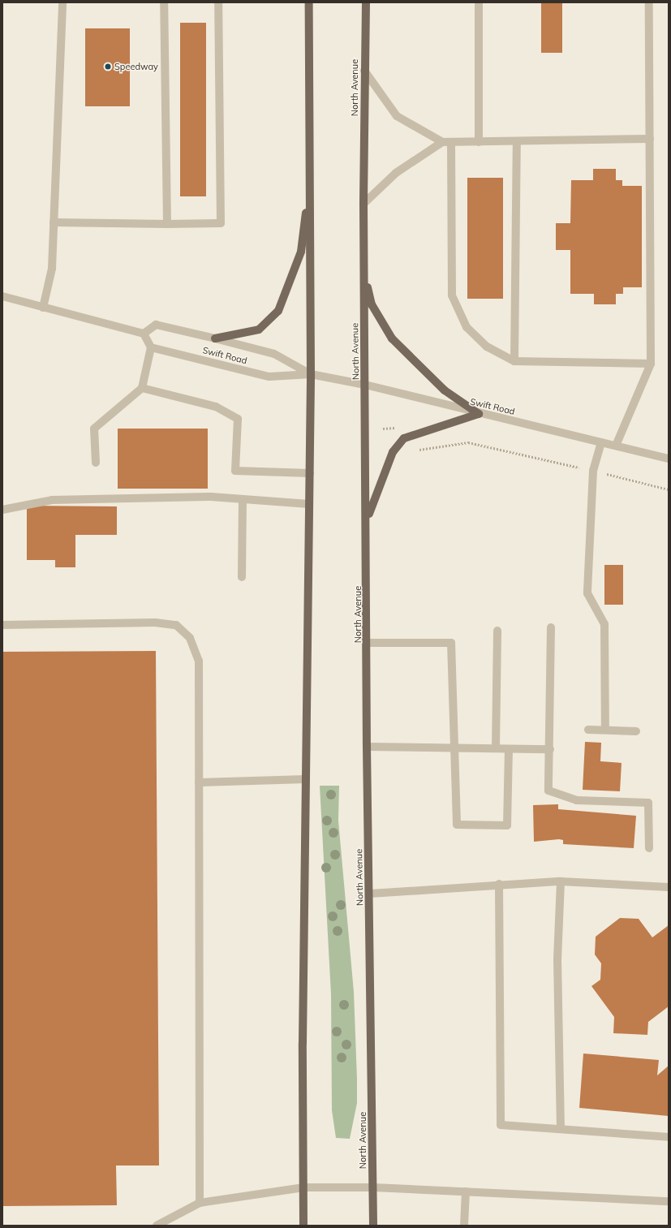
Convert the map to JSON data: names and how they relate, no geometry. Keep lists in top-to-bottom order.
{
  "streets": {
    "main road": ["North Avenue"],
    "street": ["Swift Road"]
  },
  "crossings": [
    ["North Avenue", "Swift Road"]
  ],
  "places": ["Speedway"]
}
